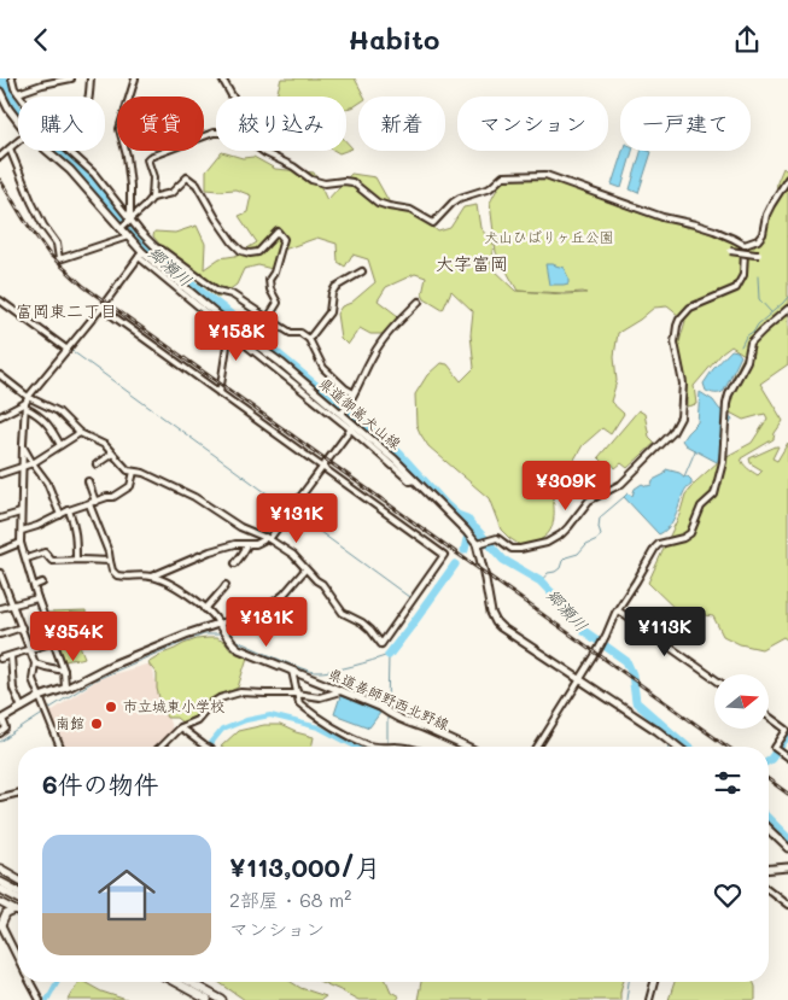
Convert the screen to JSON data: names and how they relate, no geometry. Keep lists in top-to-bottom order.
{
  "streets": {
    "main road": ["県道御嵩犬山線", "県道善師野西北野線"]
  },
  "districts": ["大字富岡", "富岡東二丁目"],
  "water": ["郷瀬川"],
  "parks": ["犬山ひばりヶ丘公園"],
  "places": ["市立城東小学校", "南館"],
  "north": "right",
  "page": {
    "header": "Habito",
    "chip": [
      "購入",
      "賃貸",
      "絞り込み",
      "新着",
      "マンション",
      "一戸建て"
    ],
    "price": [
      "¥158K",
      "¥309K",
      "¥131K",
      "¥181K",
      "¥113K",
      "¥354K"
    ],
    "heading": "6件の物件",
    "list": [
      {
        "name": "¥113,000/月",
        "note": "2部屋 · 68 m² · マンション"
      }
    ]
  }
}
